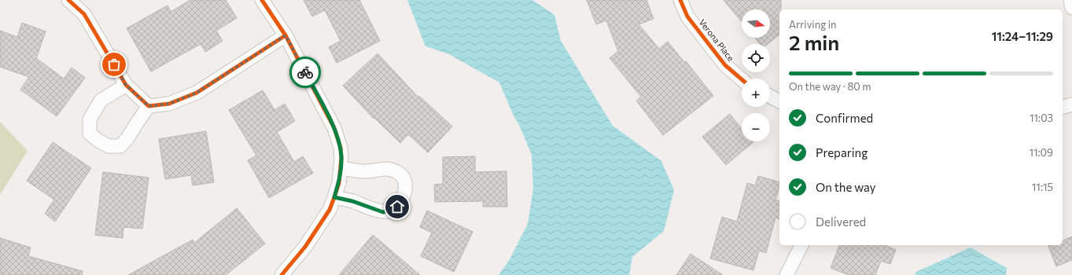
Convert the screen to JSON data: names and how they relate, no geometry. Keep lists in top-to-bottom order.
{
  "streets": {
    "street": ["Verona Place"]
  },
  "north": "right",
  "page": {
    "map_buttons": ["+", "−"],
    "heading": ["2 min", "Arriving in", "11:24–11:29"],
    "bar": "On the way · 80 m",
    "list": [
      ["Confirmed", "11:03"],
      ["Preparing", "11:09"],
      ["On the way", "11:15"],
      "Delivered"
    ]
  }
}
